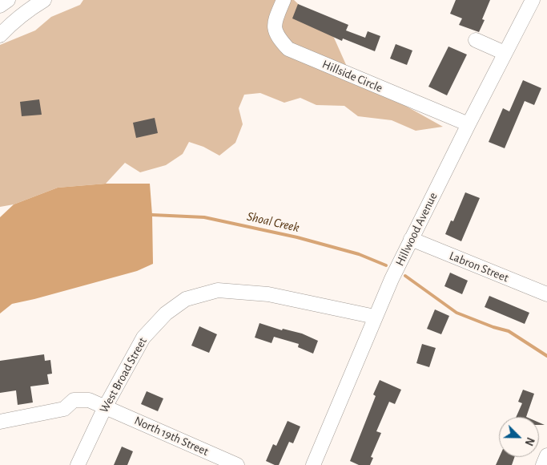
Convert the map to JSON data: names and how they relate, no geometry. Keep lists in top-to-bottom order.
{
  "streets": {
    "street": [
      "Hillside Circle",
      "Hillwood Avenue",
      "Labron Street",
      "West Broad Street",
      "North 19th Street"
    ]
  },
  "crossings": [
    ["Hillside Circle", "Hillwood Avenue"],
    ["Hillwood Avenue", "Labron Street"],
    ["Hillwood Avenue", "West Broad Street"],
    ["West Broad Street", "North 19th Street"]
  ],
  "water": ["Shoal Creek"],
  "north": "bottom right"
}
